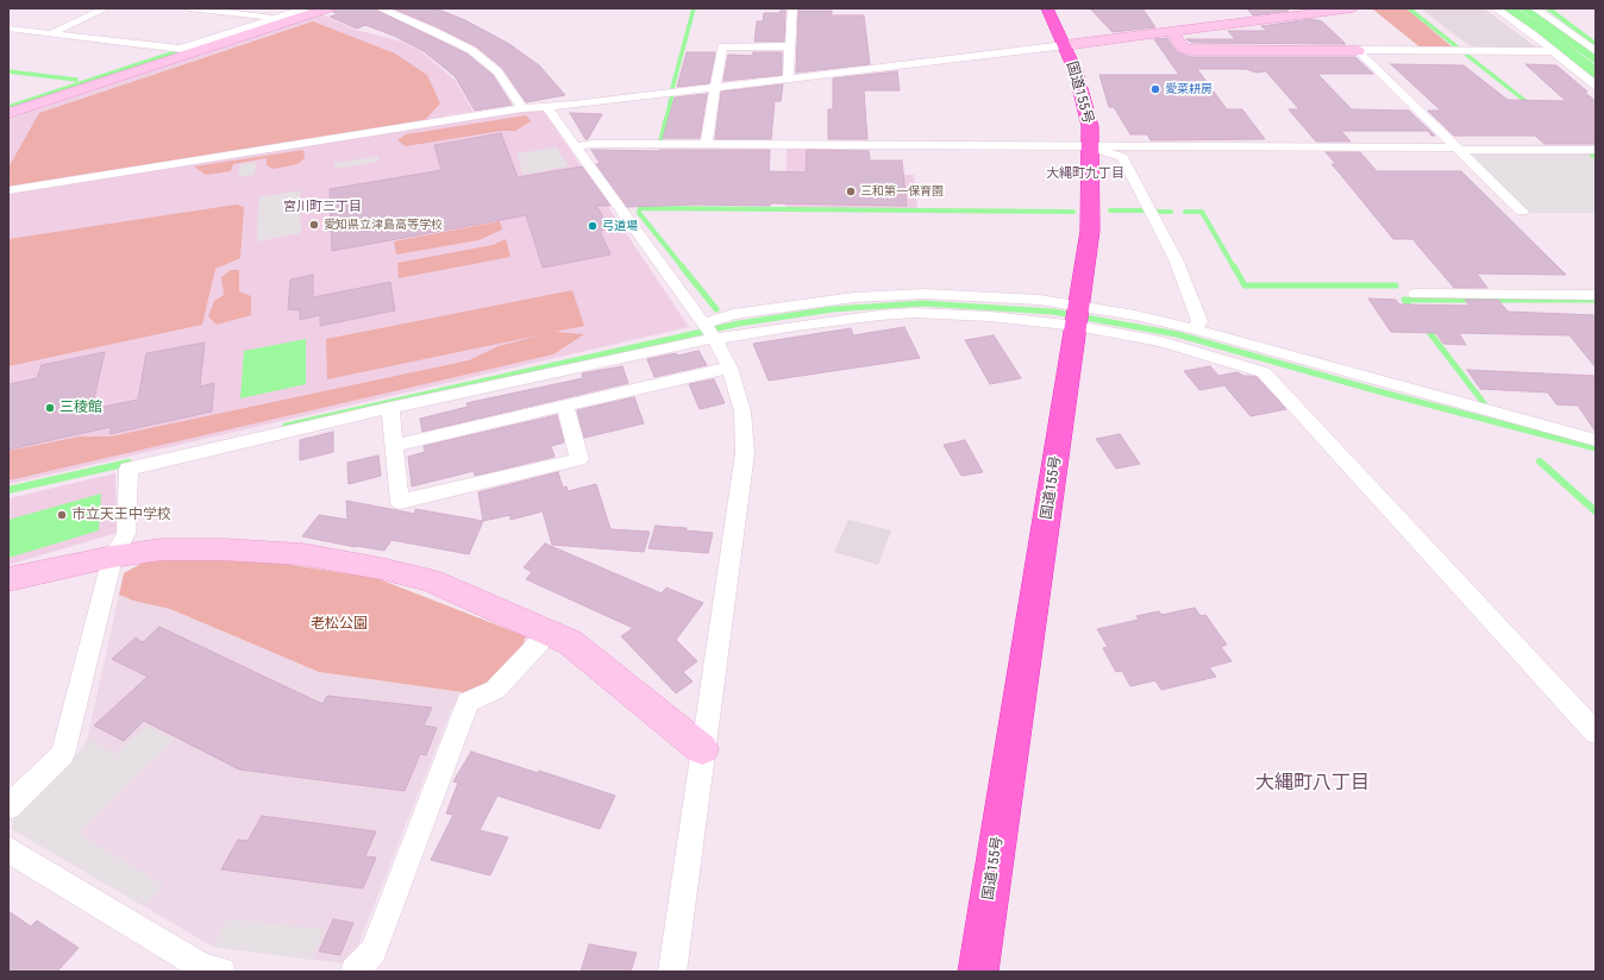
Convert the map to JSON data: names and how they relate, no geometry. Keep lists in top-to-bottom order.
{
  "streets": {
    "highway": ["国道155号"]
  },
  "districts": ["大縄町九丁目", "宮川町三丁目", "大縄町八丁目"],
  "parks": ["老松公園"],
  "places": [
    "愛菜耕房",
    "三和第一保育園",
    "愛知県立津島高等学校",
    "弓道場",
    "三稜館",
    "市立天王中学校"
  ]
}
